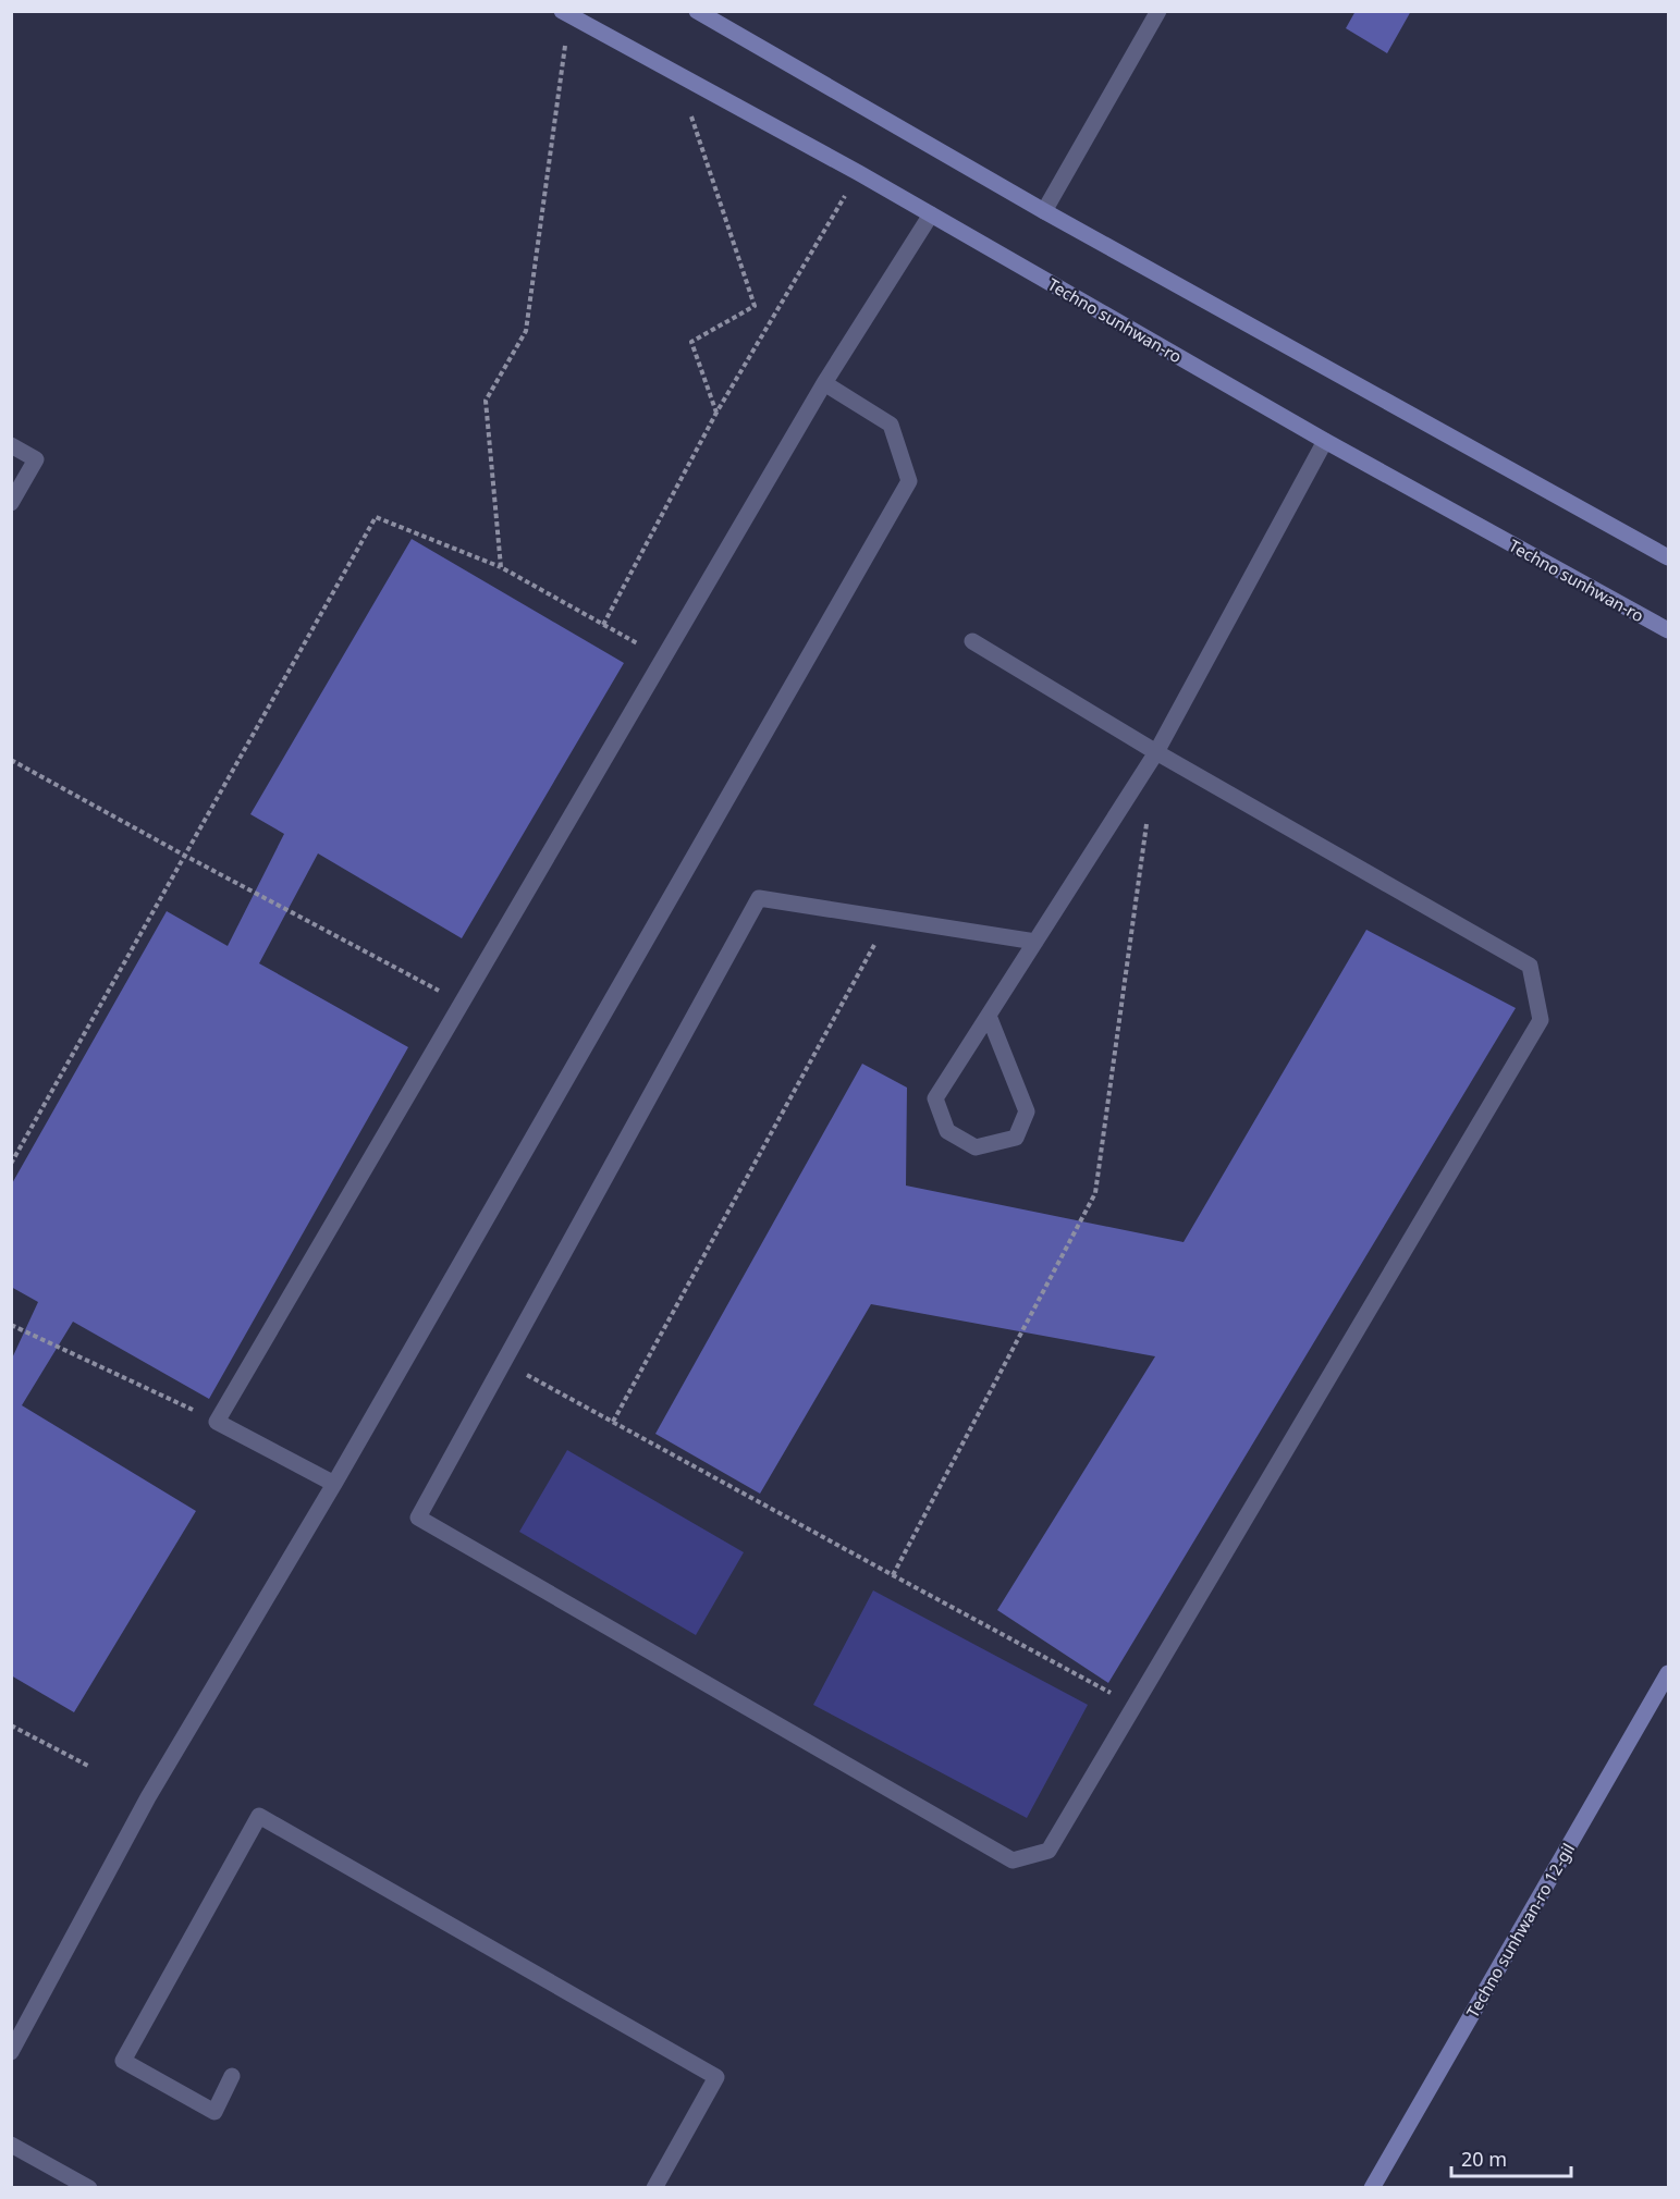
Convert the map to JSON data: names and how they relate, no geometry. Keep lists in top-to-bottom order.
{
  "streets": {
    "street": ["Techno sunhwan-ro", "Techno sunhwan-ro 12-gil"]
  },
  "scale_bar": "20 m"
}
